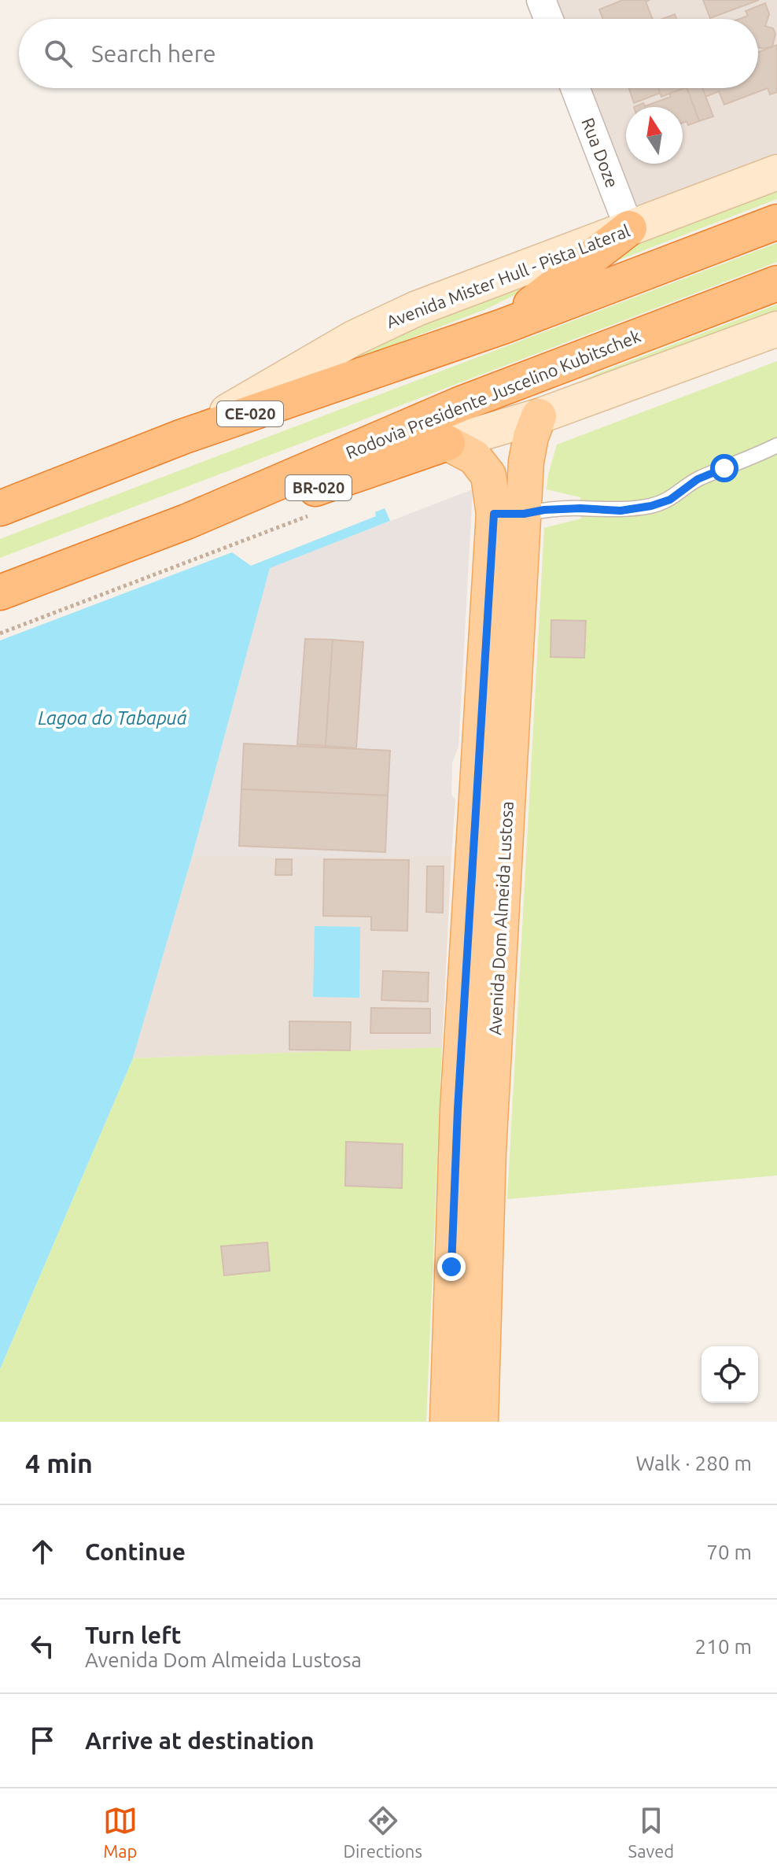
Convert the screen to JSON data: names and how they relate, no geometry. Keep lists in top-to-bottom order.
{
  "streets": {
    "highway": ["Rodovia Presidente Juscelino Kubitschek", "CE-020", "BR-020"],
    "main road": ["Avenida Mister Hull - Pista Lateral", "Avenida Dom Almeida Lustosa"],
    "street": ["Rua Doze"]
  },
  "crossings": [
    ["Rua Doze", "Avenida Mister Hull - Pista Lateral"],
    ["Avenida Mister Hull - Pista Lateral", "CE-020"],
    ["Rodovia Presidente Juscelino Kubitschek", "BR-020"],
    ["BR-020", "Avenida Dom Almeida Lustosa"]
  ],
  "water": ["Lagoa do Tabapuá"],
  "north": "top",
  "page": {
    "search": "Search here",
    "heading": ["4 min", "Walk · 280 m"],
    "list": [
      ["Continue", "70 m"],
      ["Turn left", "Avenida Dom Almeida Lustosa", "210 m"],
      "Arrive at destination"
    ],
    "nav": ["Map", "Directions", "Saved"]
  }
}
